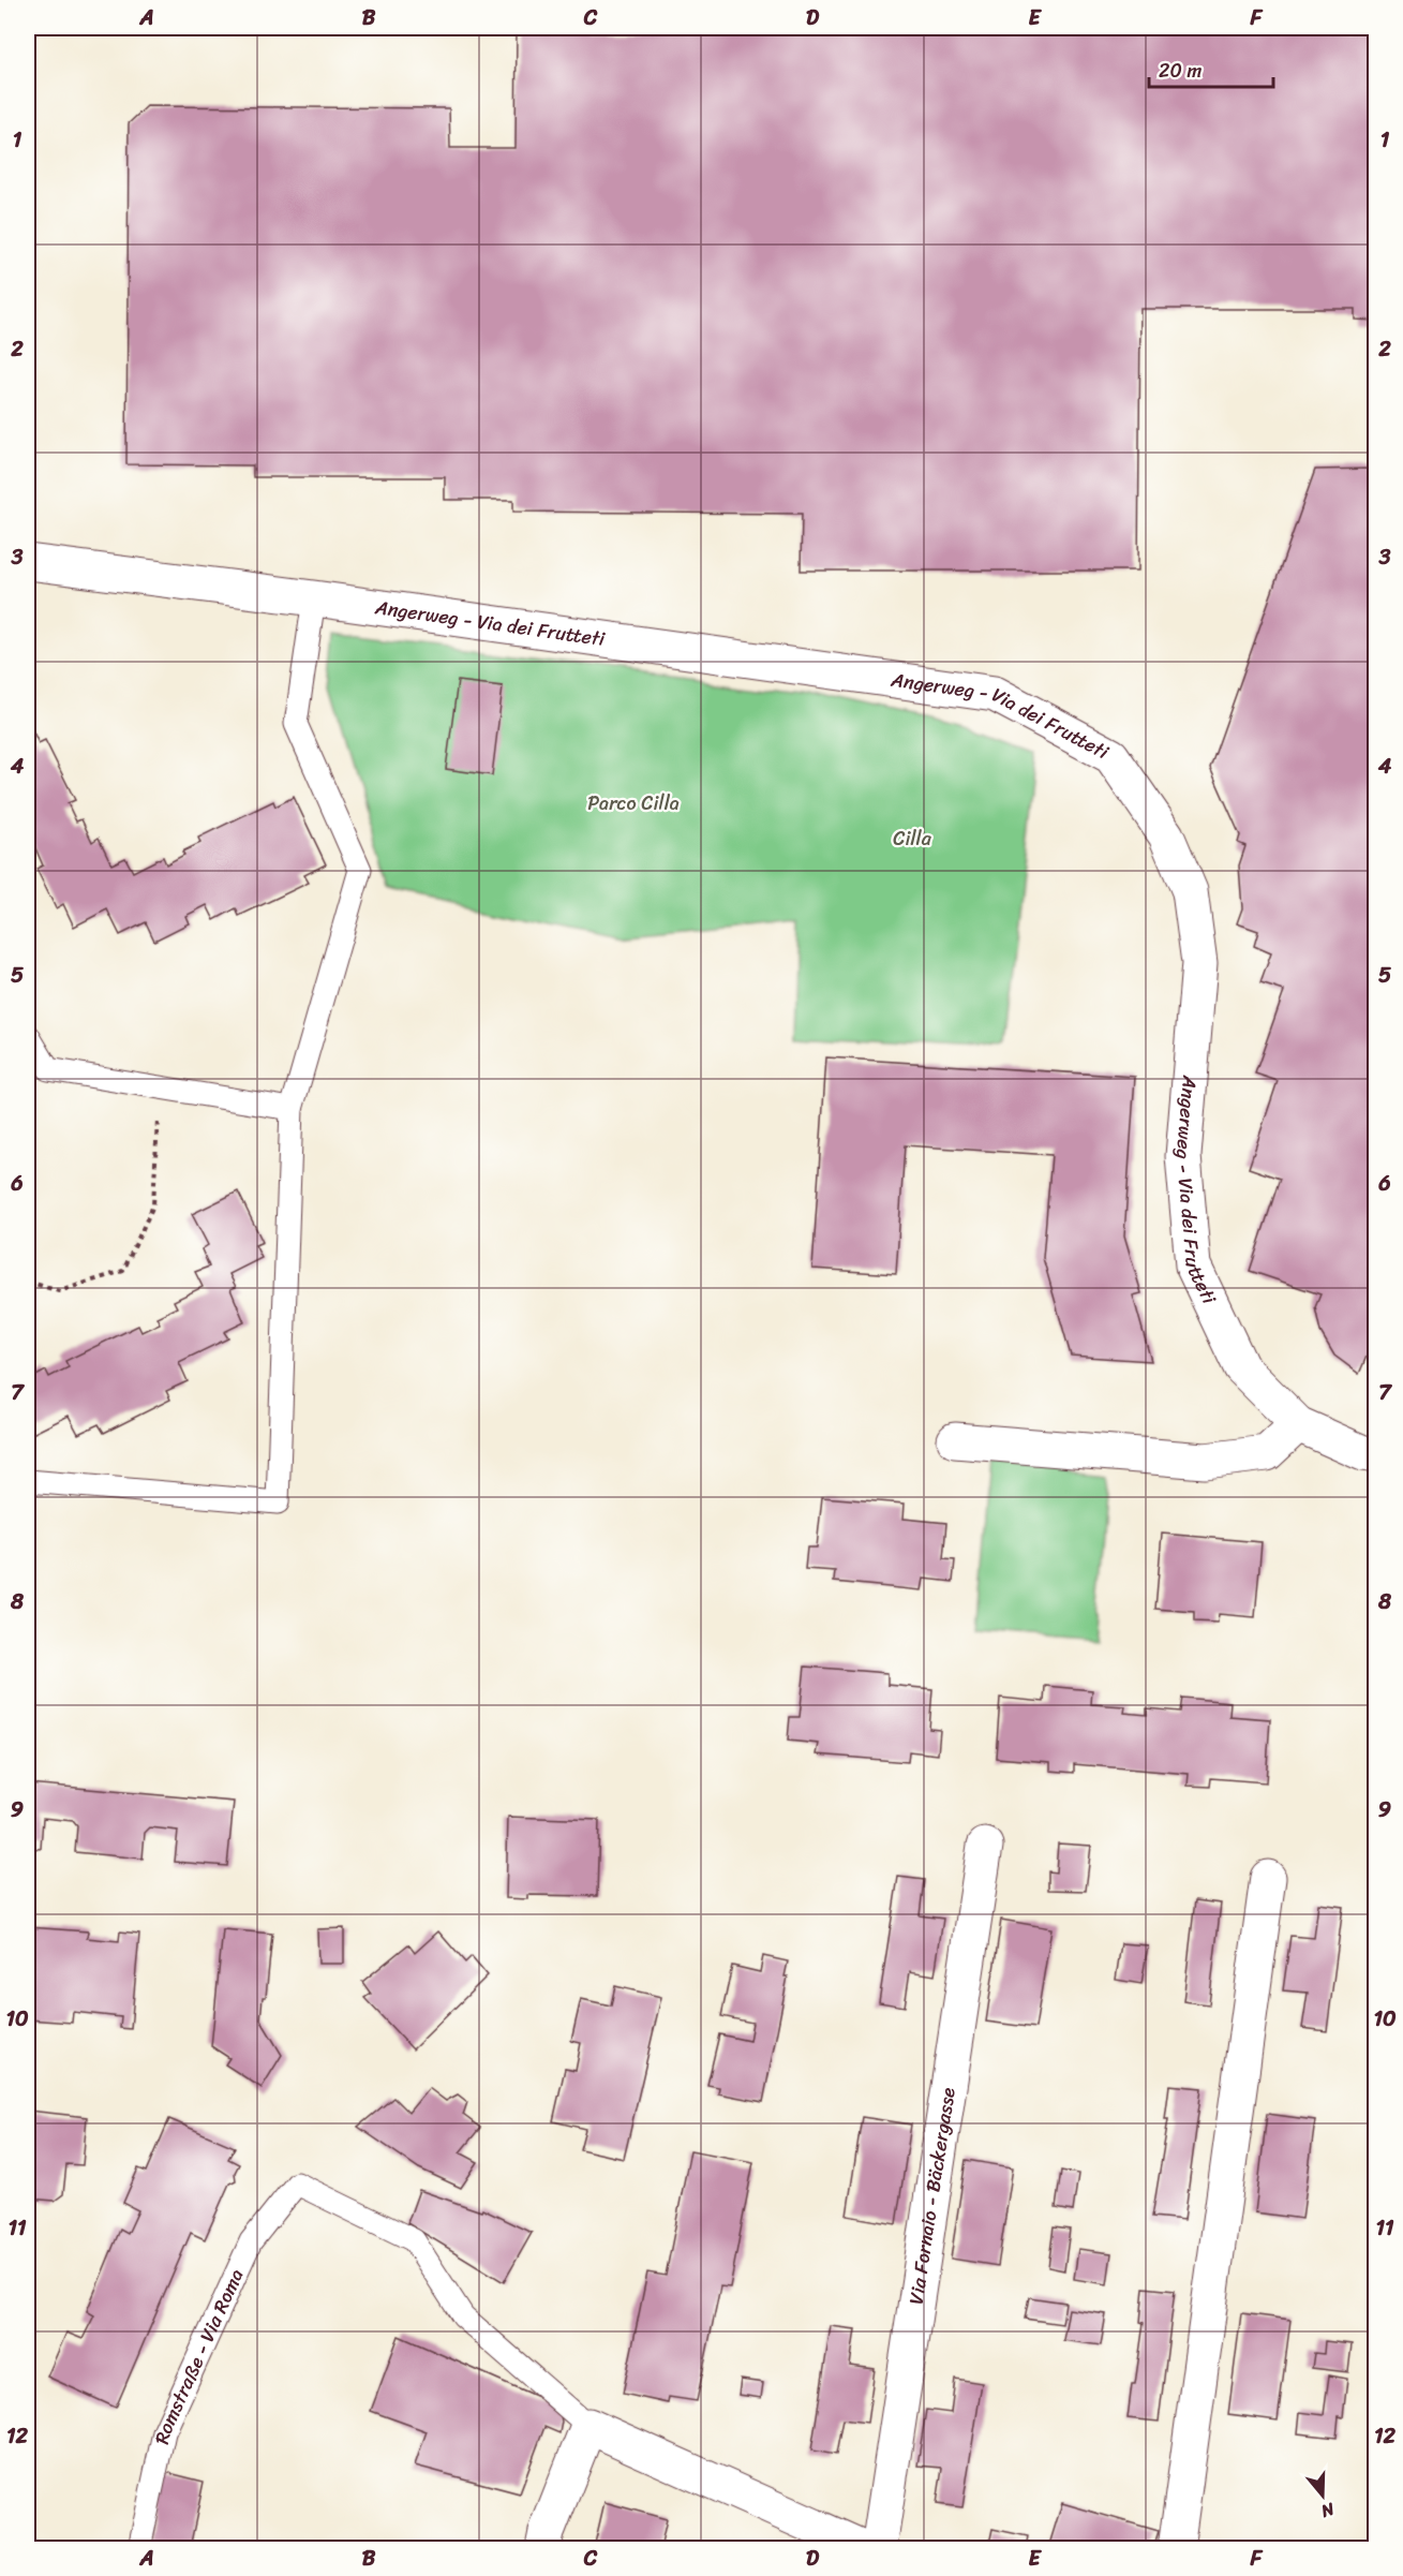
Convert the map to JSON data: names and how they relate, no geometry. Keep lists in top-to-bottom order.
{
  "streets": {
    "street": ["Angerweg - Via dei Frutteti", "Via Fornaio - Bäckergasse"],
    "lane": ["Romstraße - Via Roma"]
  },
  "parks": ["Parco Cilla", "Cilla"],
  "scale_bar": "20 m",
  "north": "bottom",
  "grid": {
    "columns": [
      "A",
      "B",
      "C",
      "D",
      "E",
      "F"
    ],
    "rows": [
      "1",
      "2",
      "3",
      "4",
      "5",
      "6",
      "7",
      "8",
      "9",
      "10",
      "11",
      "12"
    ]
  }
}
